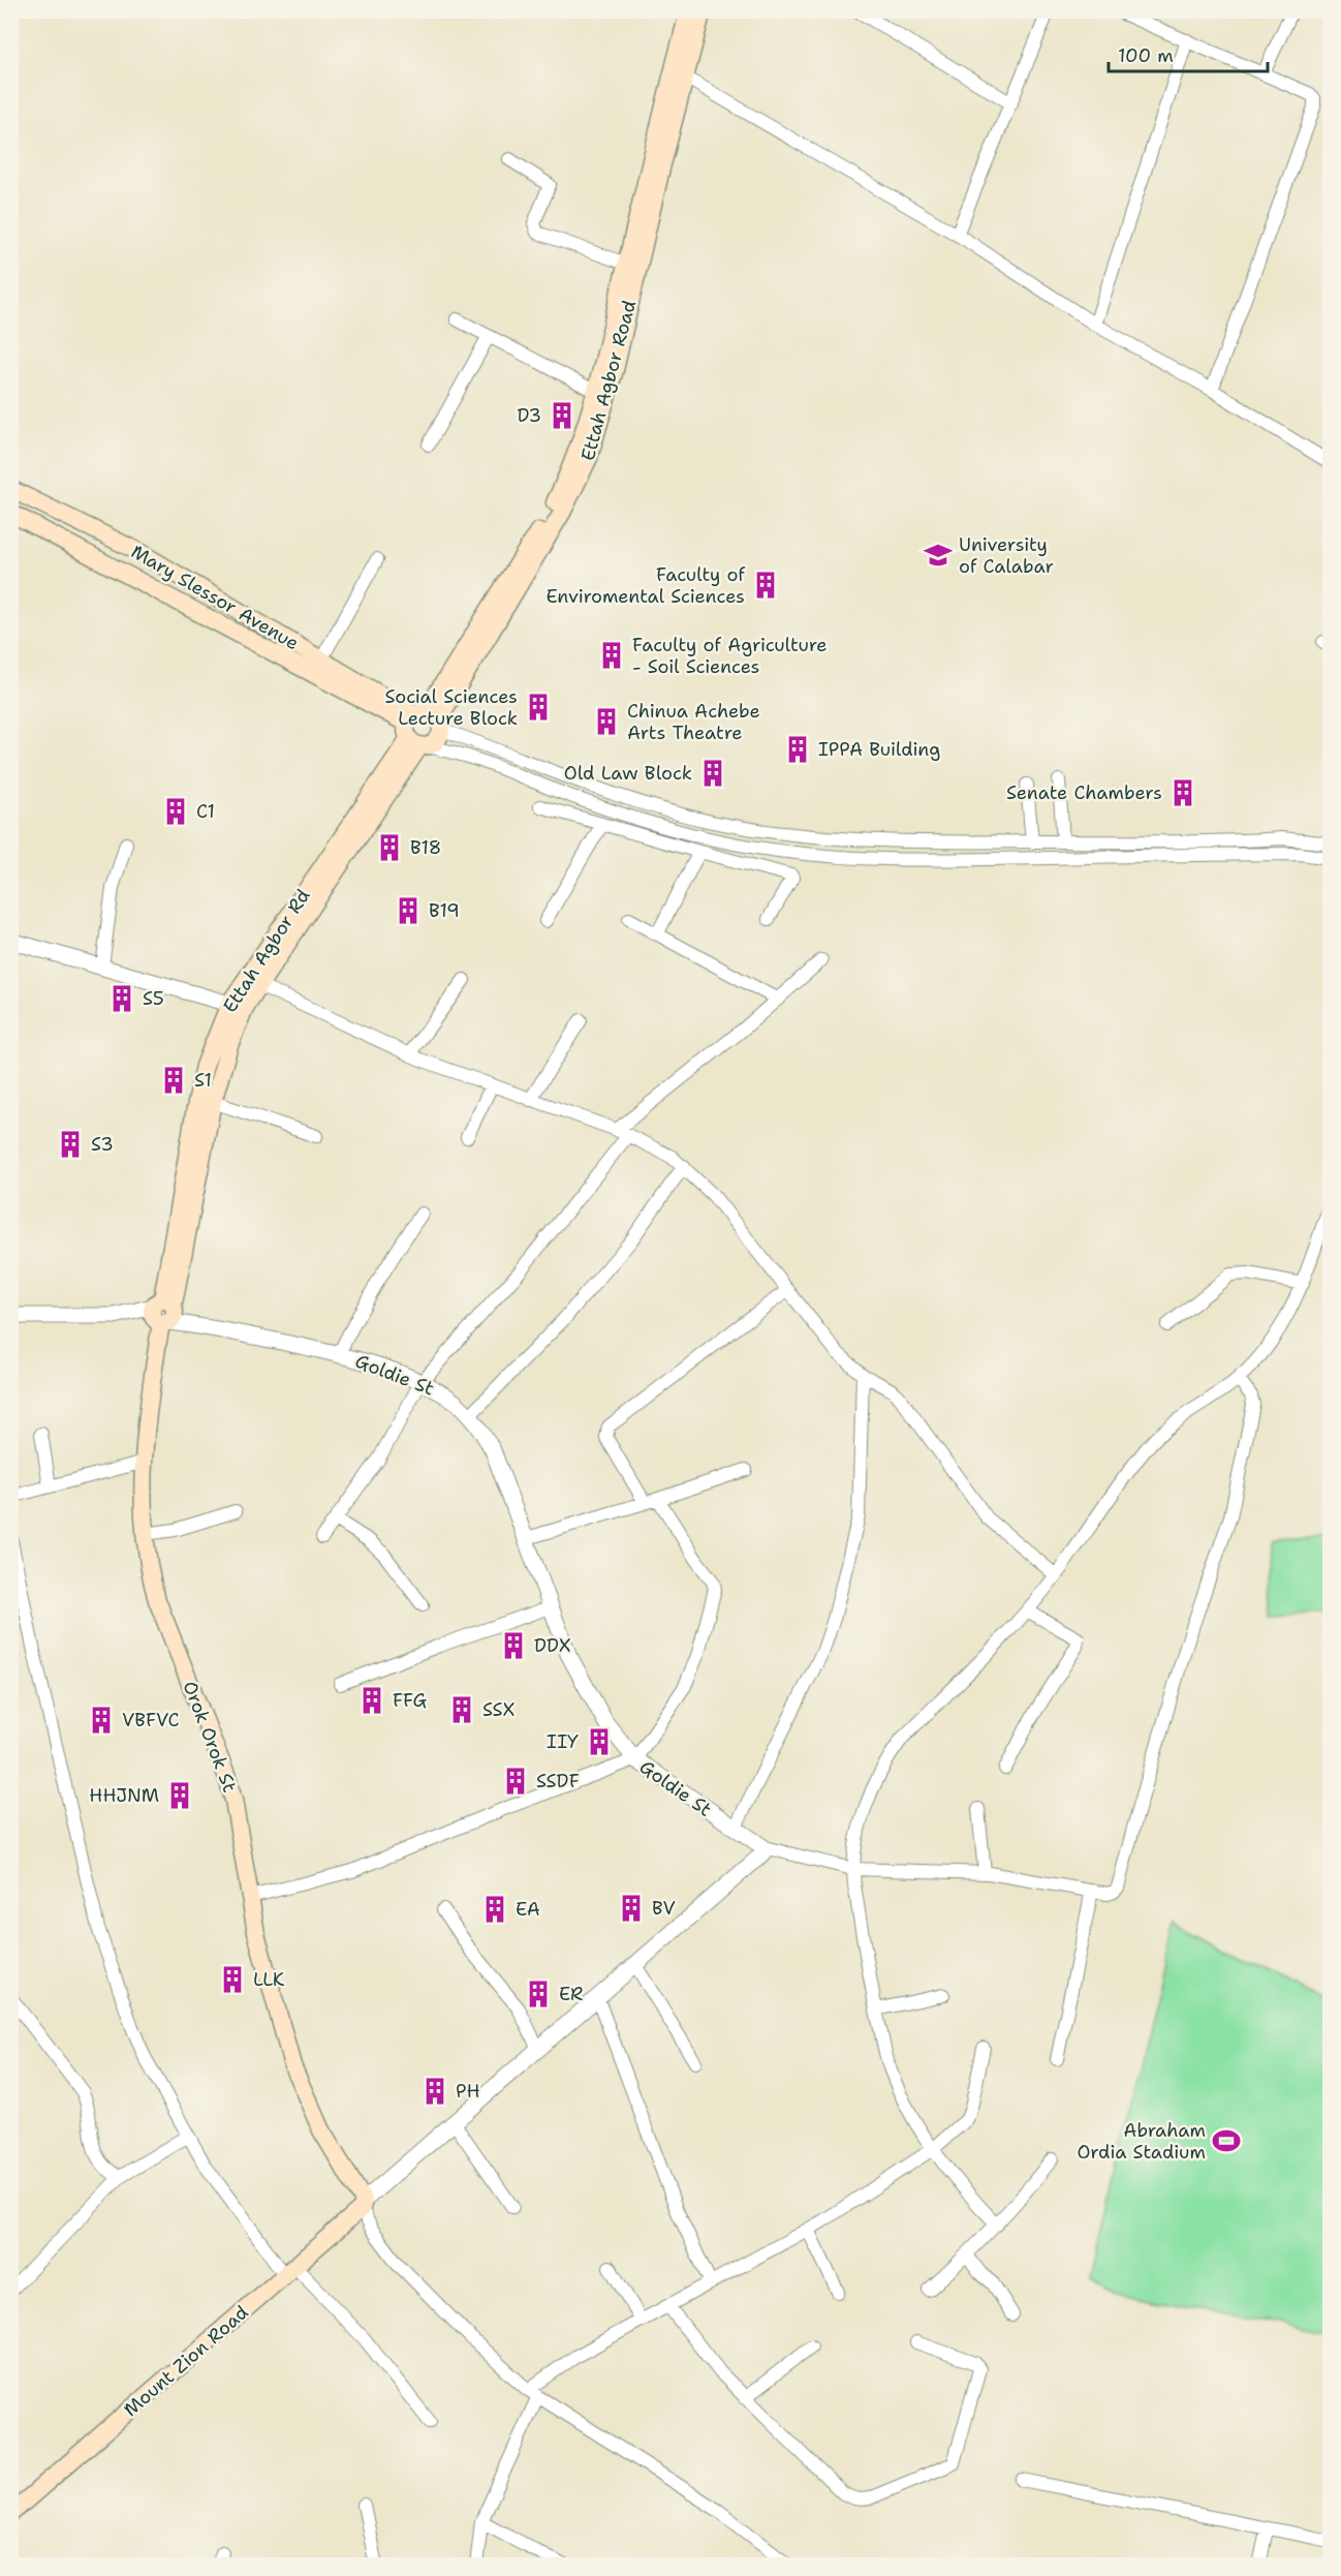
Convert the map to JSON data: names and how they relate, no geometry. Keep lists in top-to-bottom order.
{
  "streets": {
    "main road": [
      "Ettah Agbor Road",
      "Mary Slessor Avenue",
      "Ettah Agbor Rd",
      "Orok Orok St",
      "Mount Zion Road"
    ],
    "street": ["Goldie St"]
  },
  "crossings": [
    ["Ettah Agbor Road", "Mary Slessor Avenue"],
    ["Ettah Agbor Road", "Ettah Agbor Rd"],
    ["Mary Slessor Avenue", "Ettah Agbor Rd"],
    ["Ettah Agbor Rd", "Goldie St"],
    ["Ettah Agbor Rd", "Orok Orok St"],
    ["Goldie St", "Orok Orok St"],
    ["Orok Orok St", "Mount Zion Road"]
  ],
  "places": {
    "building": [
      "D3",
      "Faculty of Enviromental Sciences",
      "Faculty of Agriculture - Soil Sciences",
      "Social Sciences Lecture Block",
      "Chinua Achebe Arts Theatre",
      "IPPA Building",
      "Old Law Block",
      "Senate Chambers",
      "C1",
      "B18",
      "B19",
      "S5",
      "S1",
      "S3",
      "DDX",
      "FFG",
      "SSX",
      "VBFVC",
      "IIY",
      "SSDF",
      "HHJNM",
      "BV",
      "EA",
      "LLK",
      "ER",
      "PH"
    ],
    "school or university": ["University of Calabar"],
    "sports": ["Abraham Ordia Stadium"]
  },
  "scale_bar": "100 m"
}
